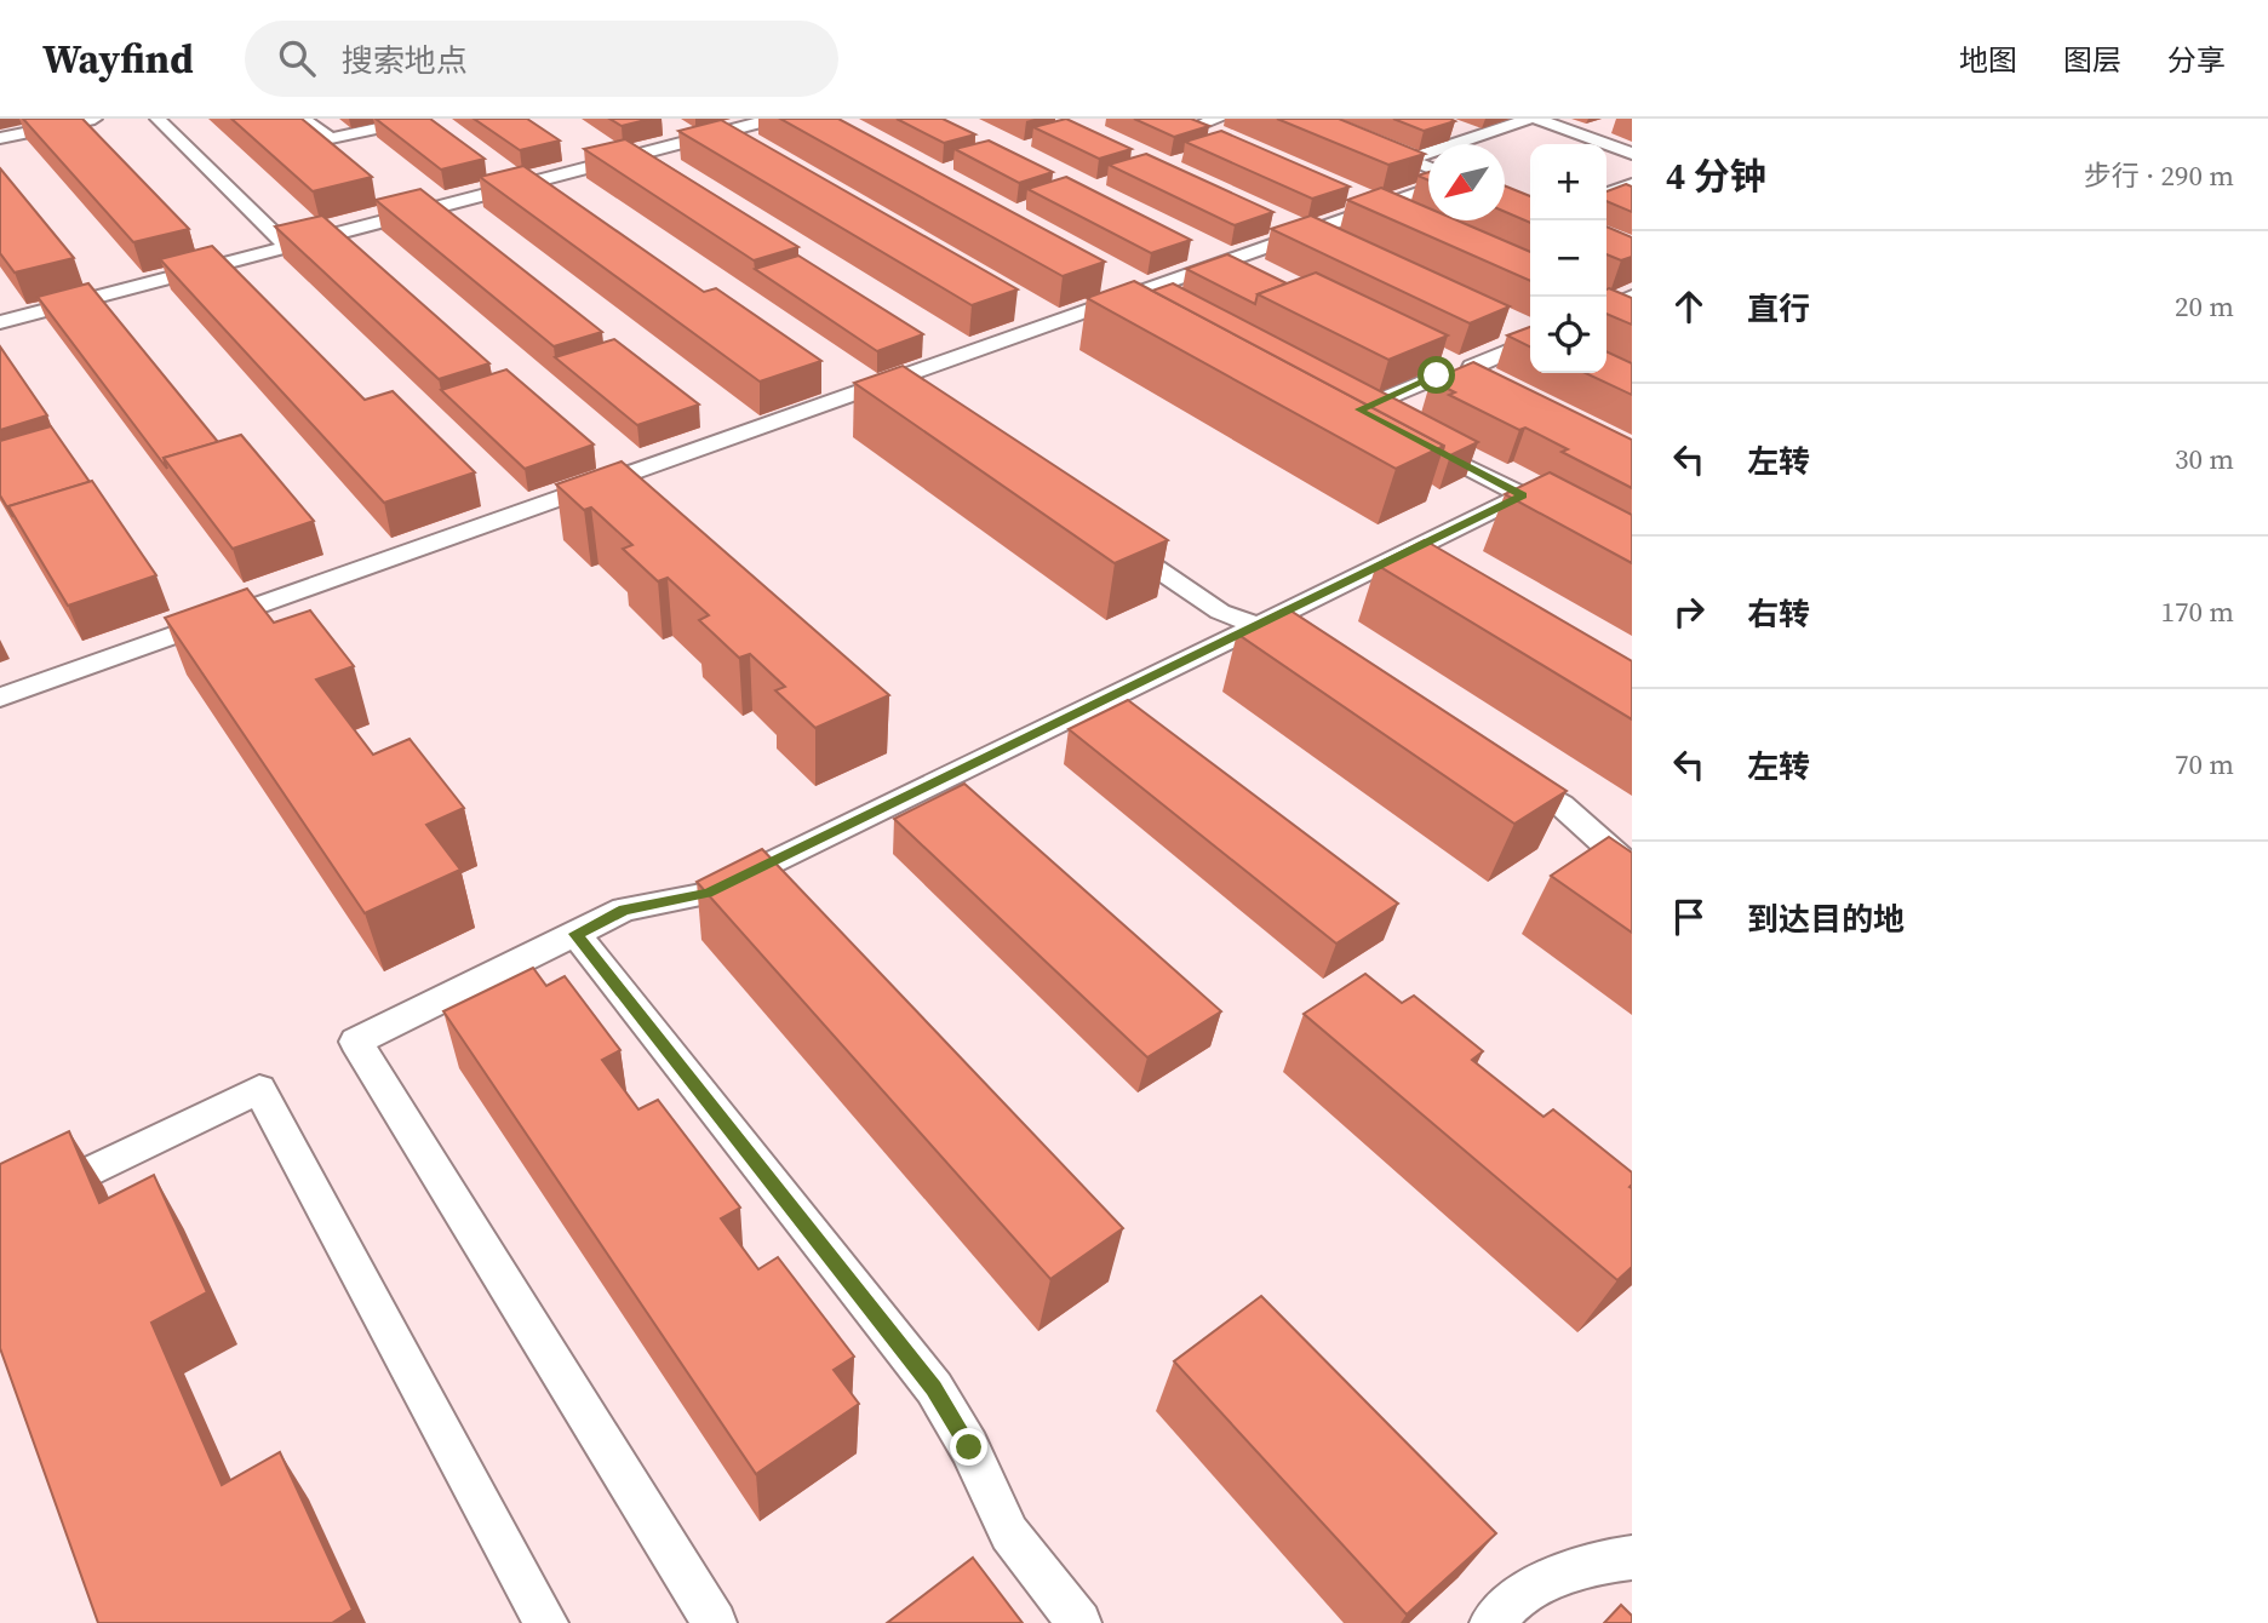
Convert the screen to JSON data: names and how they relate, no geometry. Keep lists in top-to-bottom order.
{
  "north": "bottom left",
  "page": {
    "header": "Wayfind",
    "search": "搜索地点",
    "nav": ["地图", "图层", "分享"],
    "heading": ["4 分钟", "步行 · 290 m"],
    "map_buttons": ["+", "−"],
    "list": [
      ["直行", "20 m"],
      ["左转", "30 m"],
      ["右转", "170 m"],
      ["左转", "70 m"],
      "到达目的地"
    ]
  }
}
